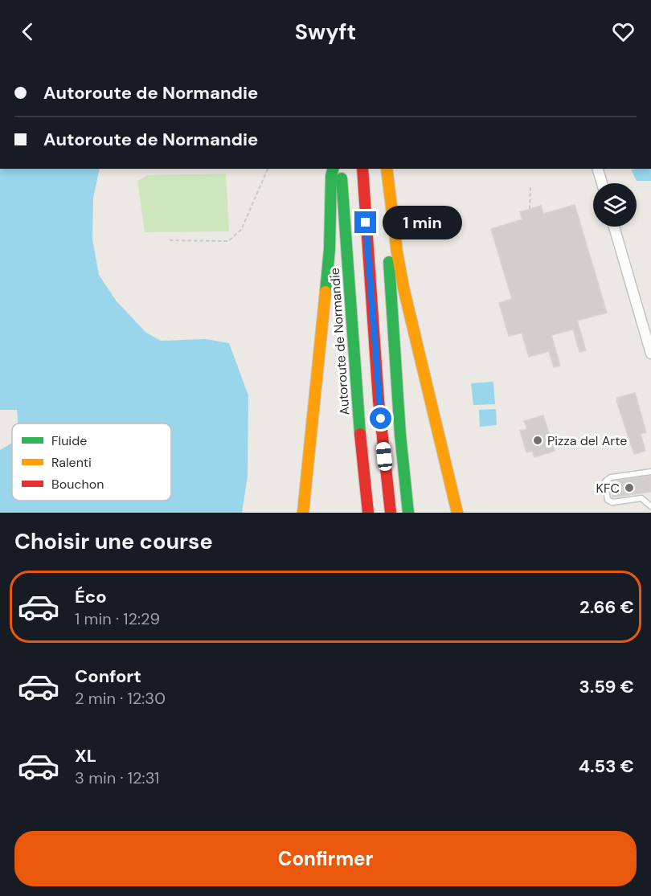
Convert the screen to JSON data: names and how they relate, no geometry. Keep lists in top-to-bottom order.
{
  "streets": {
    "highway": ["Autoroute de Normandie"]
  },
  "places": ["Pizza del Arte", "KFC"],
  "legend": ["Fluide", "Ralenti", "Bouchon"],
  "page": {
    "header": "Swyft",
    "banner": ["Autoroute de Normandie", "Autoroute de Normandie"],
    "bubble": "1 min",
    "heading": "Choisir une course",
    "list": [
      {
        "name": "Éco",
        "note": "1 min · 12:29",
        "value": "2.66 €"
      },
      {
        "name": "Confort",
        "note": "2 min · 12:30",
        "value": "3.59 €"
      },
      {
        "name": "XL",
        "note": "3 min · 12:31",
        "value": "4.53 €"
      }
    ],
    "buttons": "Confirmer"
  }
}
